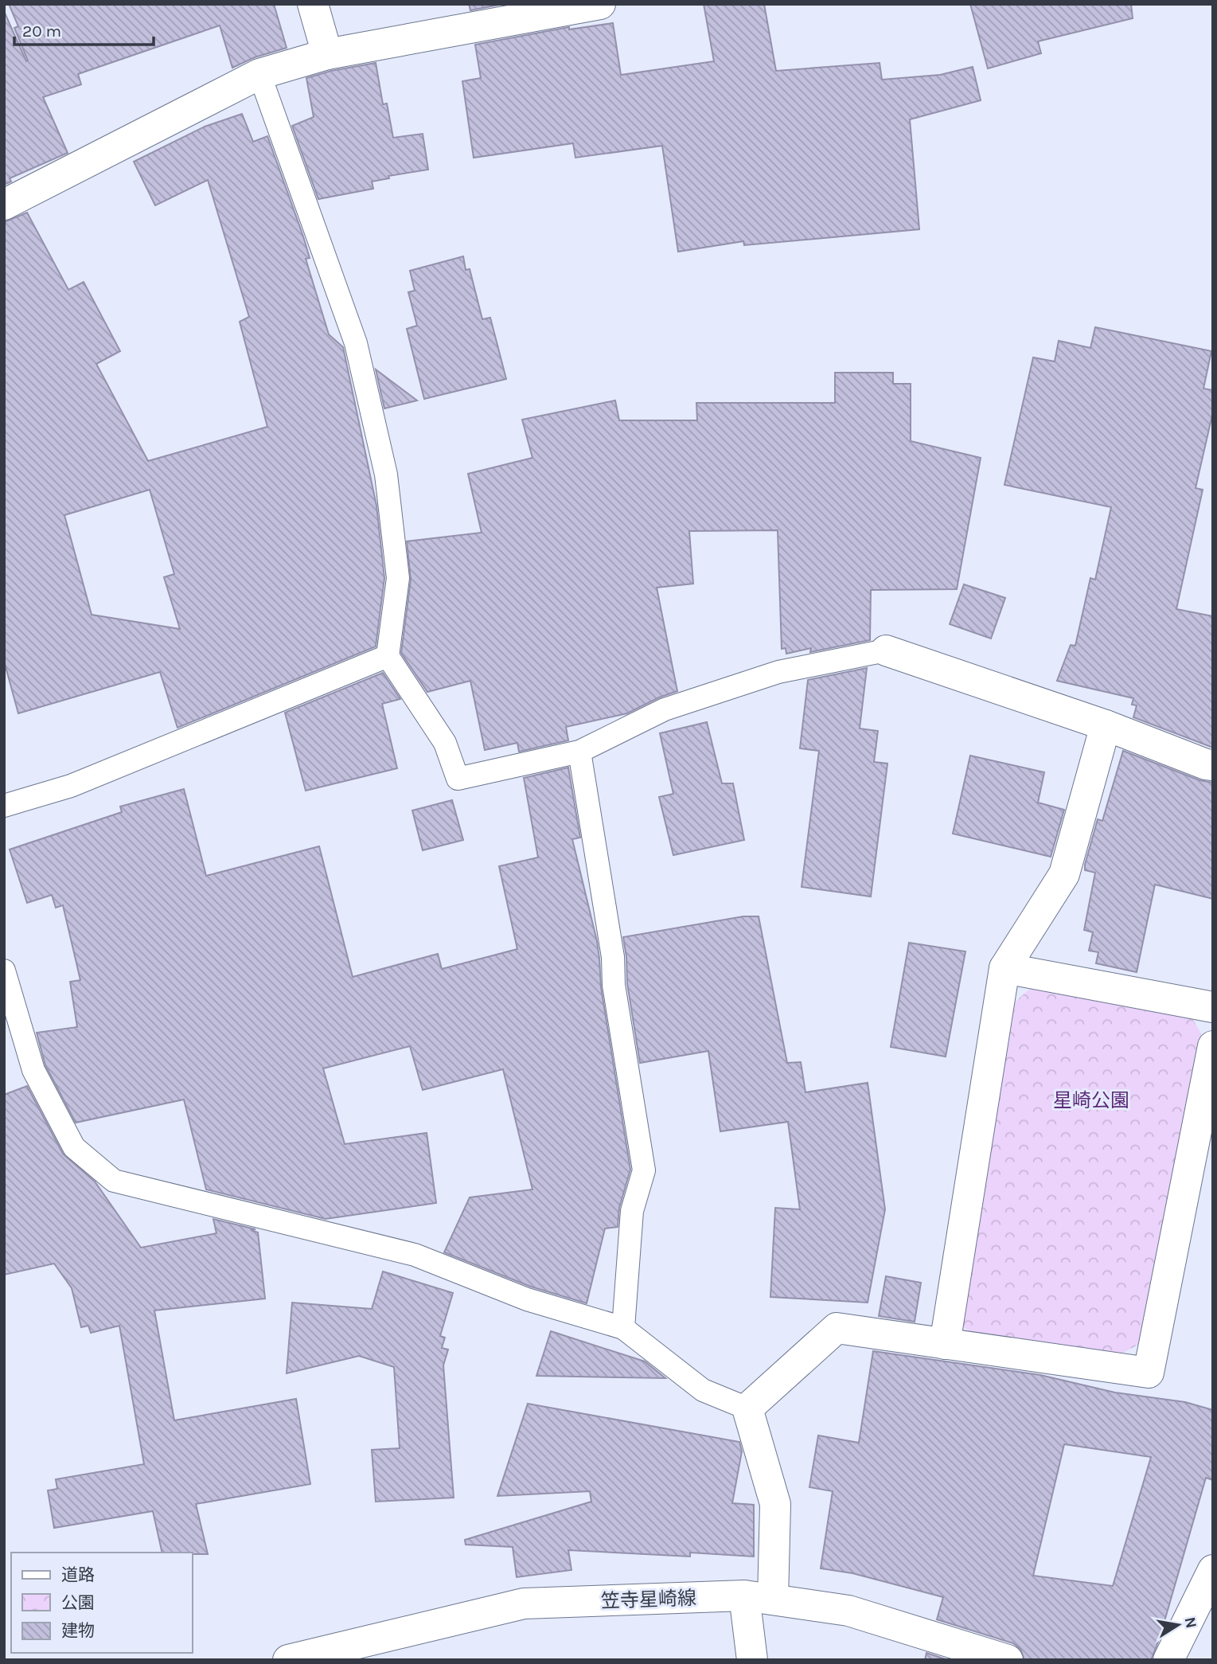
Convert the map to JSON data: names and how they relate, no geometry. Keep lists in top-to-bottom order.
{
  "streets": {
    "street": ["笠寺星崎線"]
  },
  "parks": ["星崎公園"],
  "legend": ["道路", "公園", "建物"],
  "scale_bar": "20 m",
  "north": "right"
}
